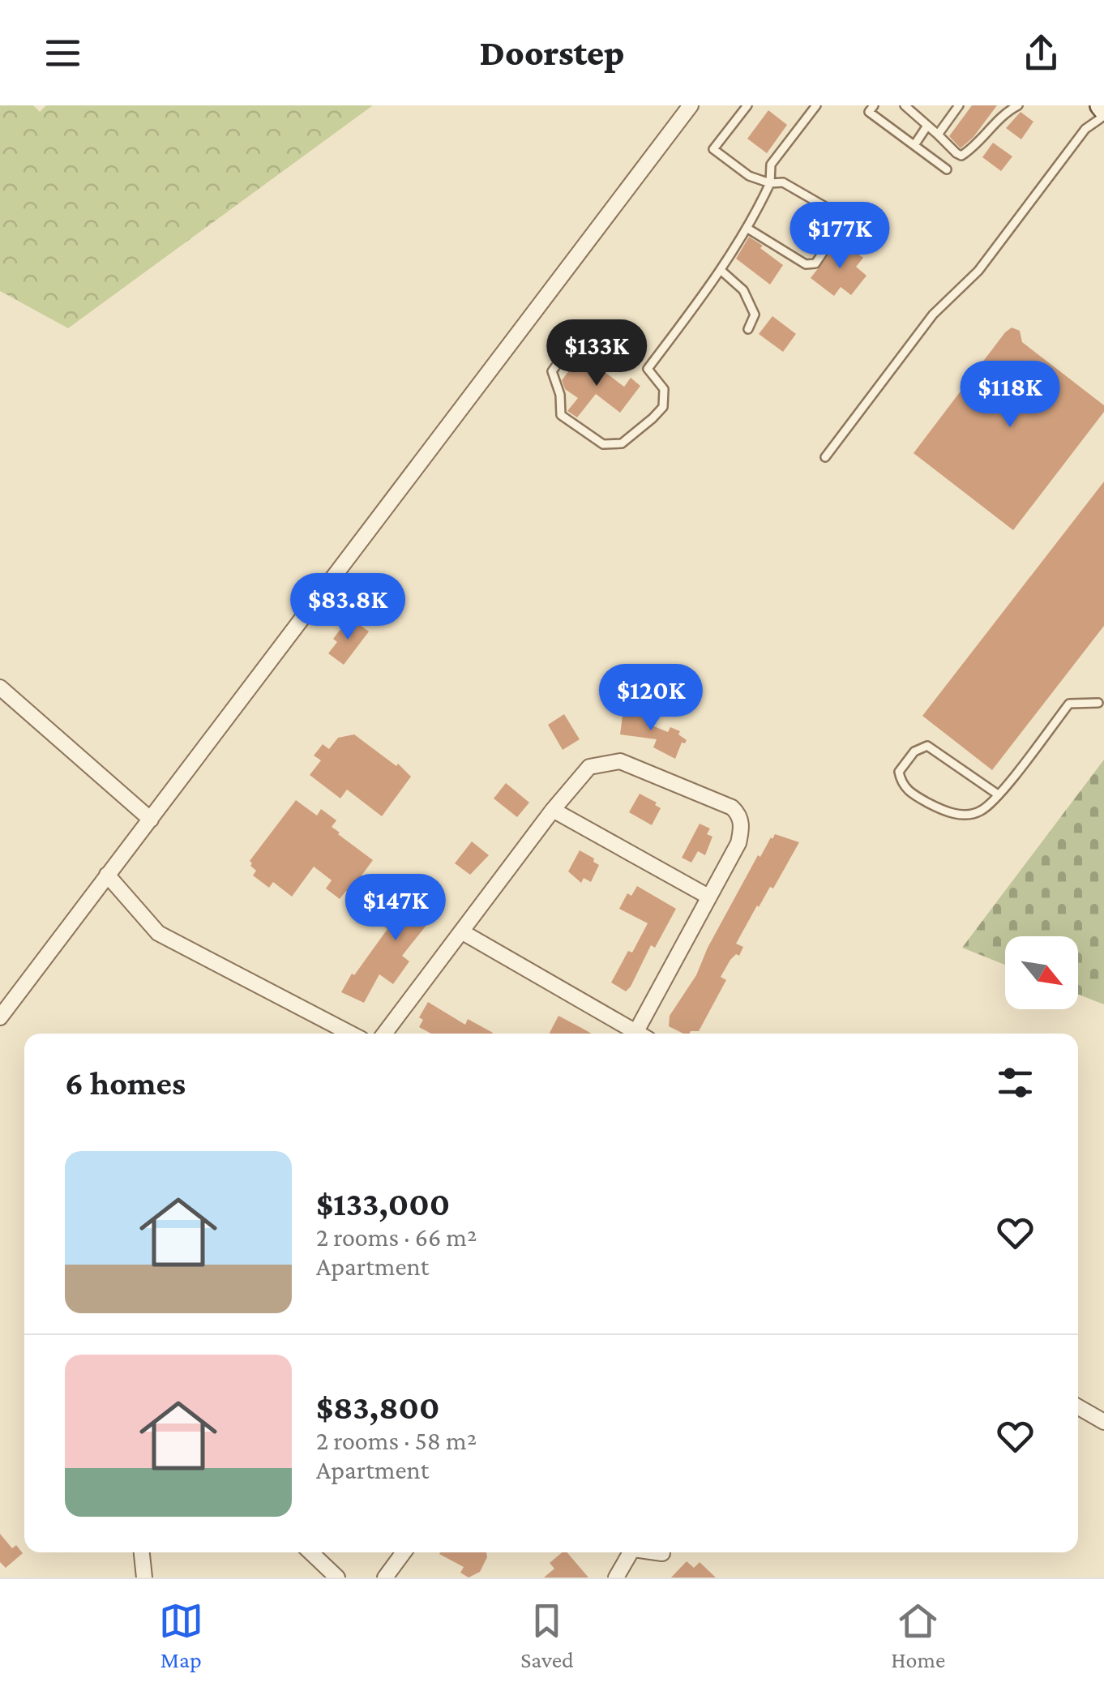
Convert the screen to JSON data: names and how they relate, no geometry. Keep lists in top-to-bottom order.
{
  "north": "bottom right",
  "page": {
    "header": "Doorstep",
    "price": [
      "$177K",
      "$133K",
      "$118K",
      "$83.8K",
      "$120K",
      "$147K"
    ],
    "heading": "6 homes",
    "list": [
      {
        "name": "$133,000",
        "note": "2 rooms · 66 m² · Apartment"
      },
      {
        "name": "$83,800",
        "note": "2 rooms · 58 m² · Apartment"
      }
    ],
    "tabs": ["Map", "Saved", "Home"]
  }
}
